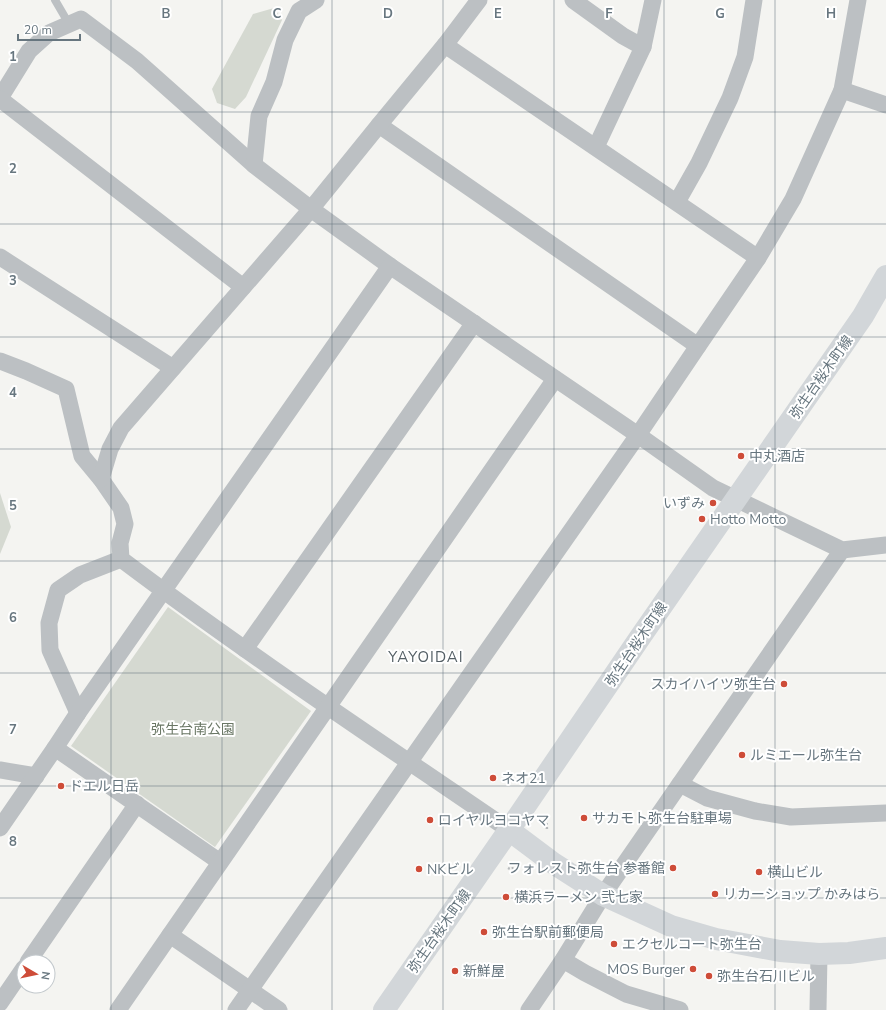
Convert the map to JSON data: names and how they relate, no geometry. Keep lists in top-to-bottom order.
{
  "streets": {
    "main road": ["弥生台桜木町線"]
  },
  "districts": ["YAYOIDAI"],
  "parks": ["弥生台南公園"],
  "places": [
    "中丸酒店",
    "いずみ",
    "Hotto Motto",
    "スカイハイツ弥生台",
    "ルミエール弥生台",
    "ネオ21",
    "ドエル日岳",
    "サカモト弥生台駐車場",
    "ロイヤルヨコヤマ",
    "フォレスト弥生台 参番館",
    "NKビル",
    "横山ビル",
    "リカーショップ かみはら",
    "横浜ラーメン 弐七家",
    "弥生台駅前郵便局",
    "エクセルコート弥生台",
    "MOS Burger",
    "新鮮屋",
    "弥生台石川ビル"
  ],
  "scale_bar": "20 m",
  "north": "right",
  "grid": {
    "columns": [
      "B",
      "C",
      "D",
      "E",
      "F",
      "G",
      "H"
    ],
    "rows": [
      "1",
      "2",
      "3",
      "4",
      "5",
      "6",
      "7",
      "8"
    ]
  }
}
